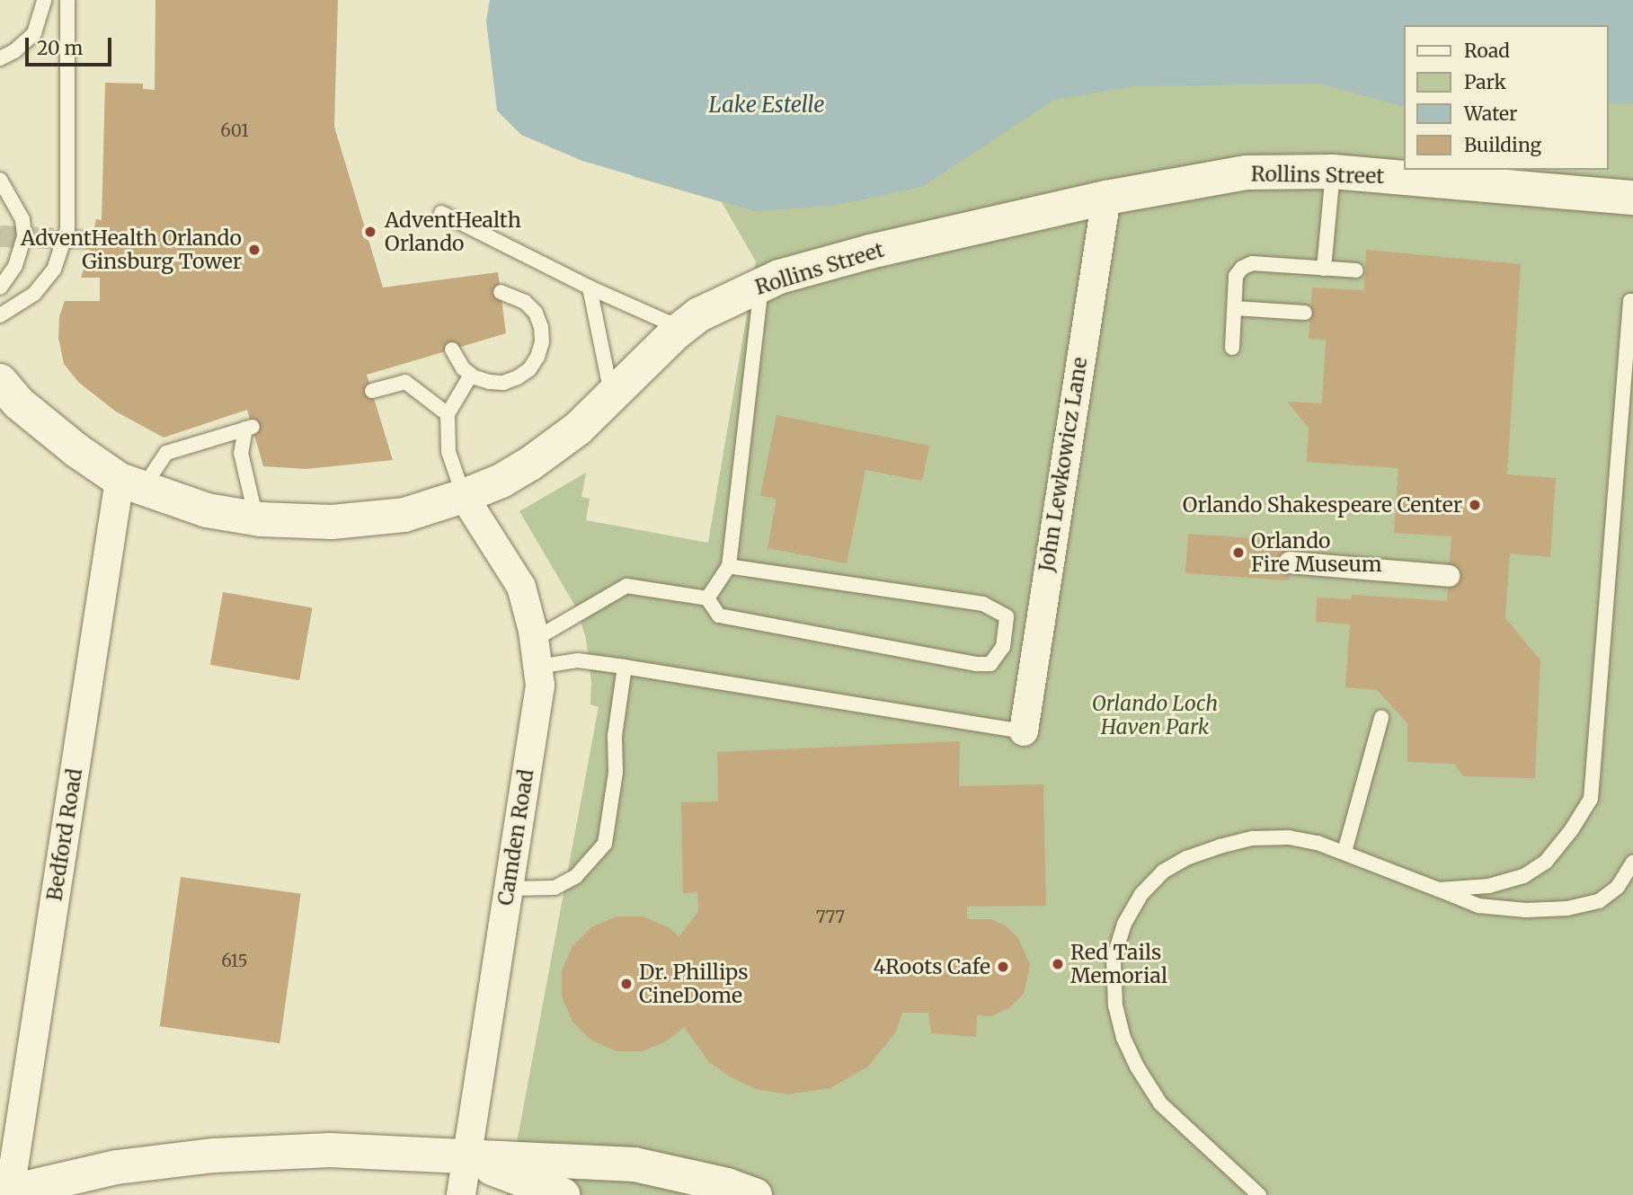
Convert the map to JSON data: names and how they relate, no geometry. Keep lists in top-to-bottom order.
{
  "streets": {
    "street": [
      "Rollins Street",
      "John Lewkowicz Lane",
      "Bedford Road",
      "Camden Road"
    ]
  },
  "crossings": [
    ["Rollins Street", "John Lewkowicz Lane"],
    ["Rollins Street", "Bedford Road"],
    ["Rollins Street", "Camden Road"]
  ],
  "water": ["Lake Estelle"],
  "parks": ["Orlando Loch Haven Park"],
  "places": [
    "AdventHealth Orlando",
    "AdventHealth Orlando Ginsburg Tower",
    "Orlando Shakespeare Center",
    "Orlando Fire Museum",
    "Red Tails Memorial",
    "4Roots Cafe",
    "Dr. Phillips CineDome"
  ],
  "house_numbers": ["601", "777", "615"],
  "legend": [
    "Road",
    "Park",
    "Water",
    "Building"
  ],
  "scale_bar": "20 m"
}
